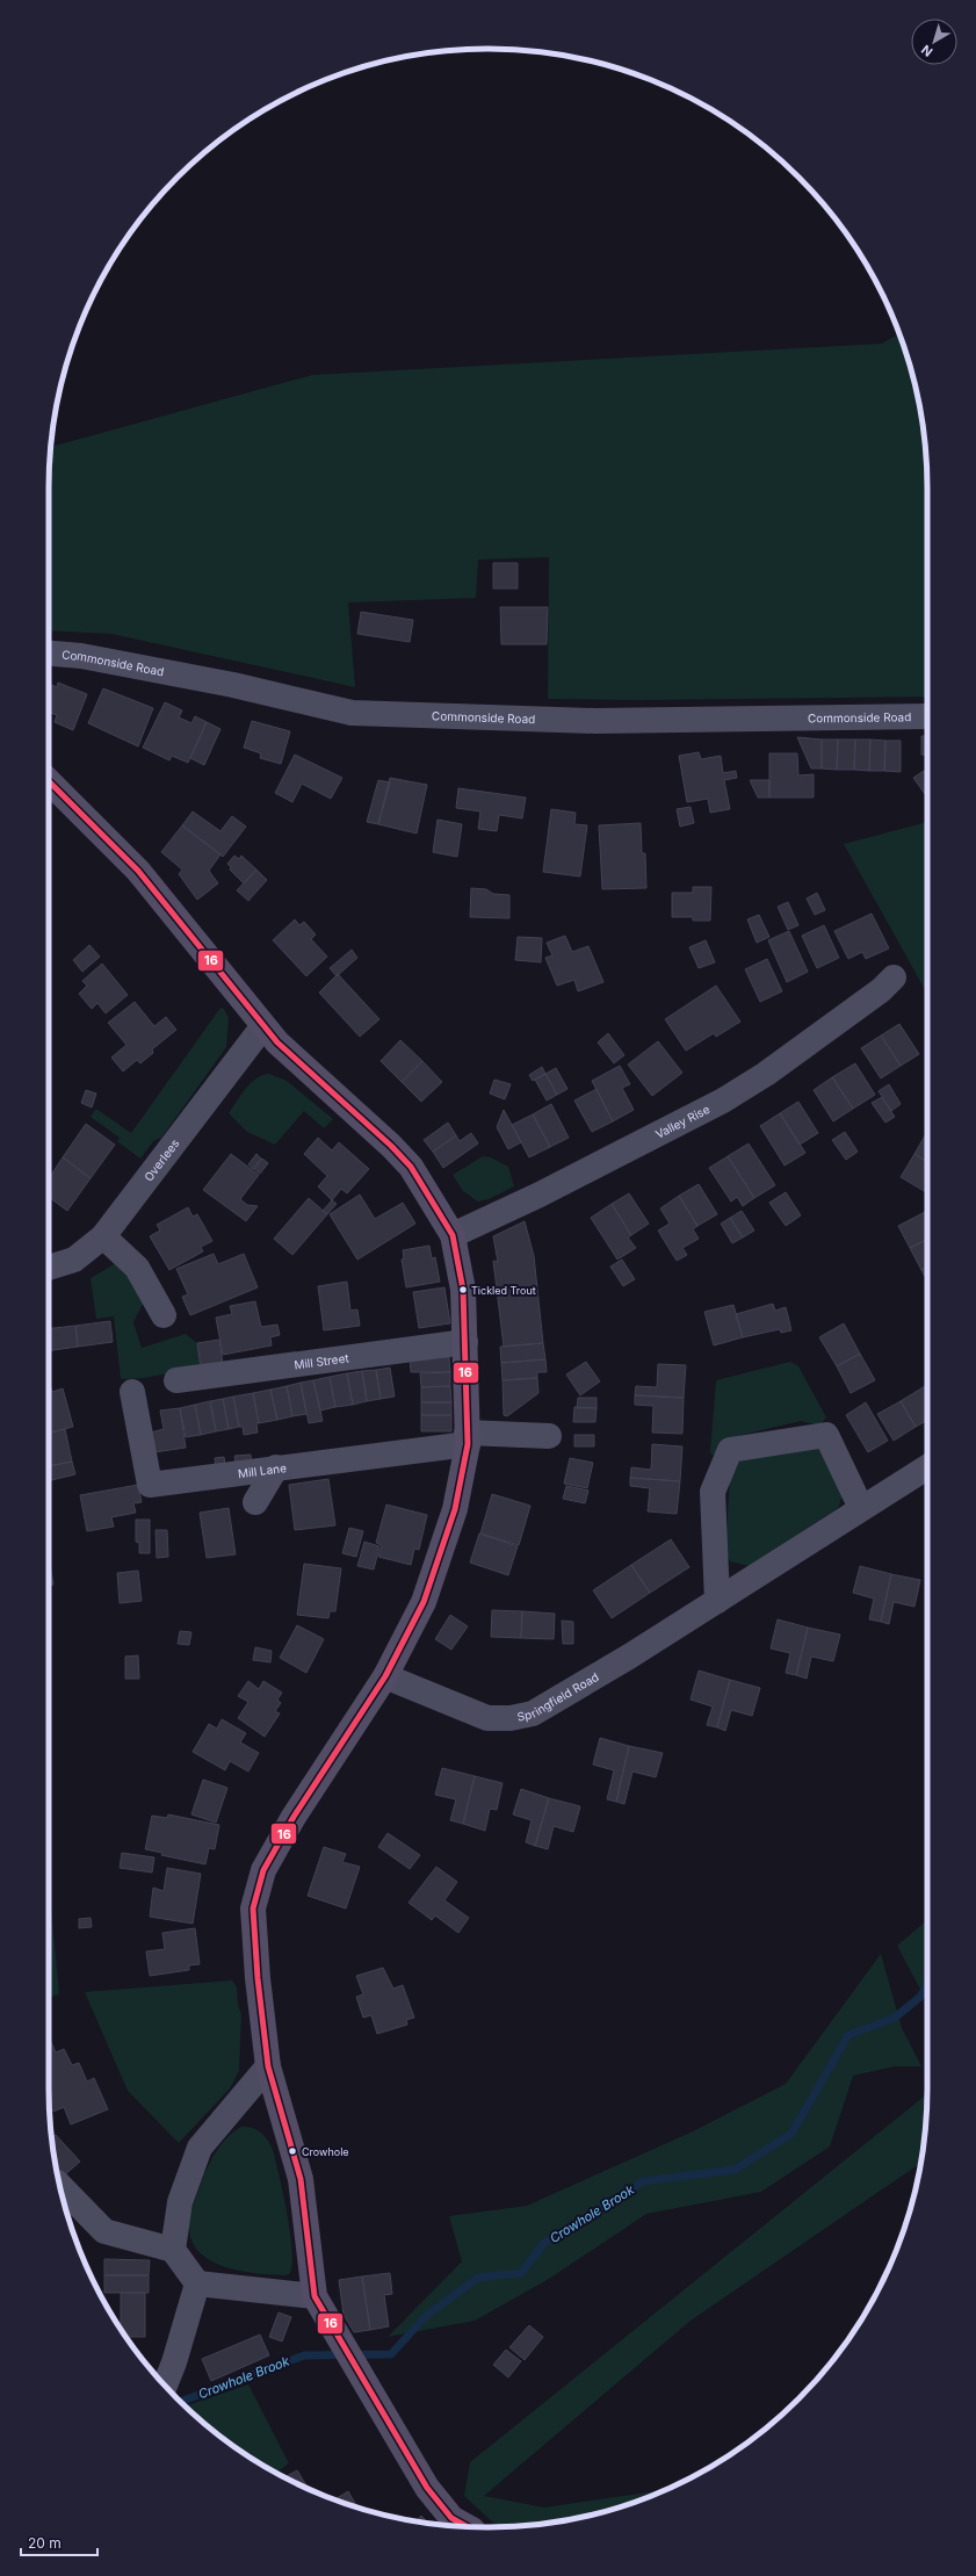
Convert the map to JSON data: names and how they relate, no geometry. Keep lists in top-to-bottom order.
{
  "streets": {
    "street": [
      "Commonside Road",
      "Valley Rise",
      "Overlees",
      "Mill Street",
      "Mill Lane",
      "Springfield Road"
    ]
  },
  "water": ["Crowhole Brook"],
  "places": ["Tickled Trout", "Crowhole"],
  "lines": ["transit line 16"],
  "scale_bar": "20 m",
  "north": "bottom left"
}
